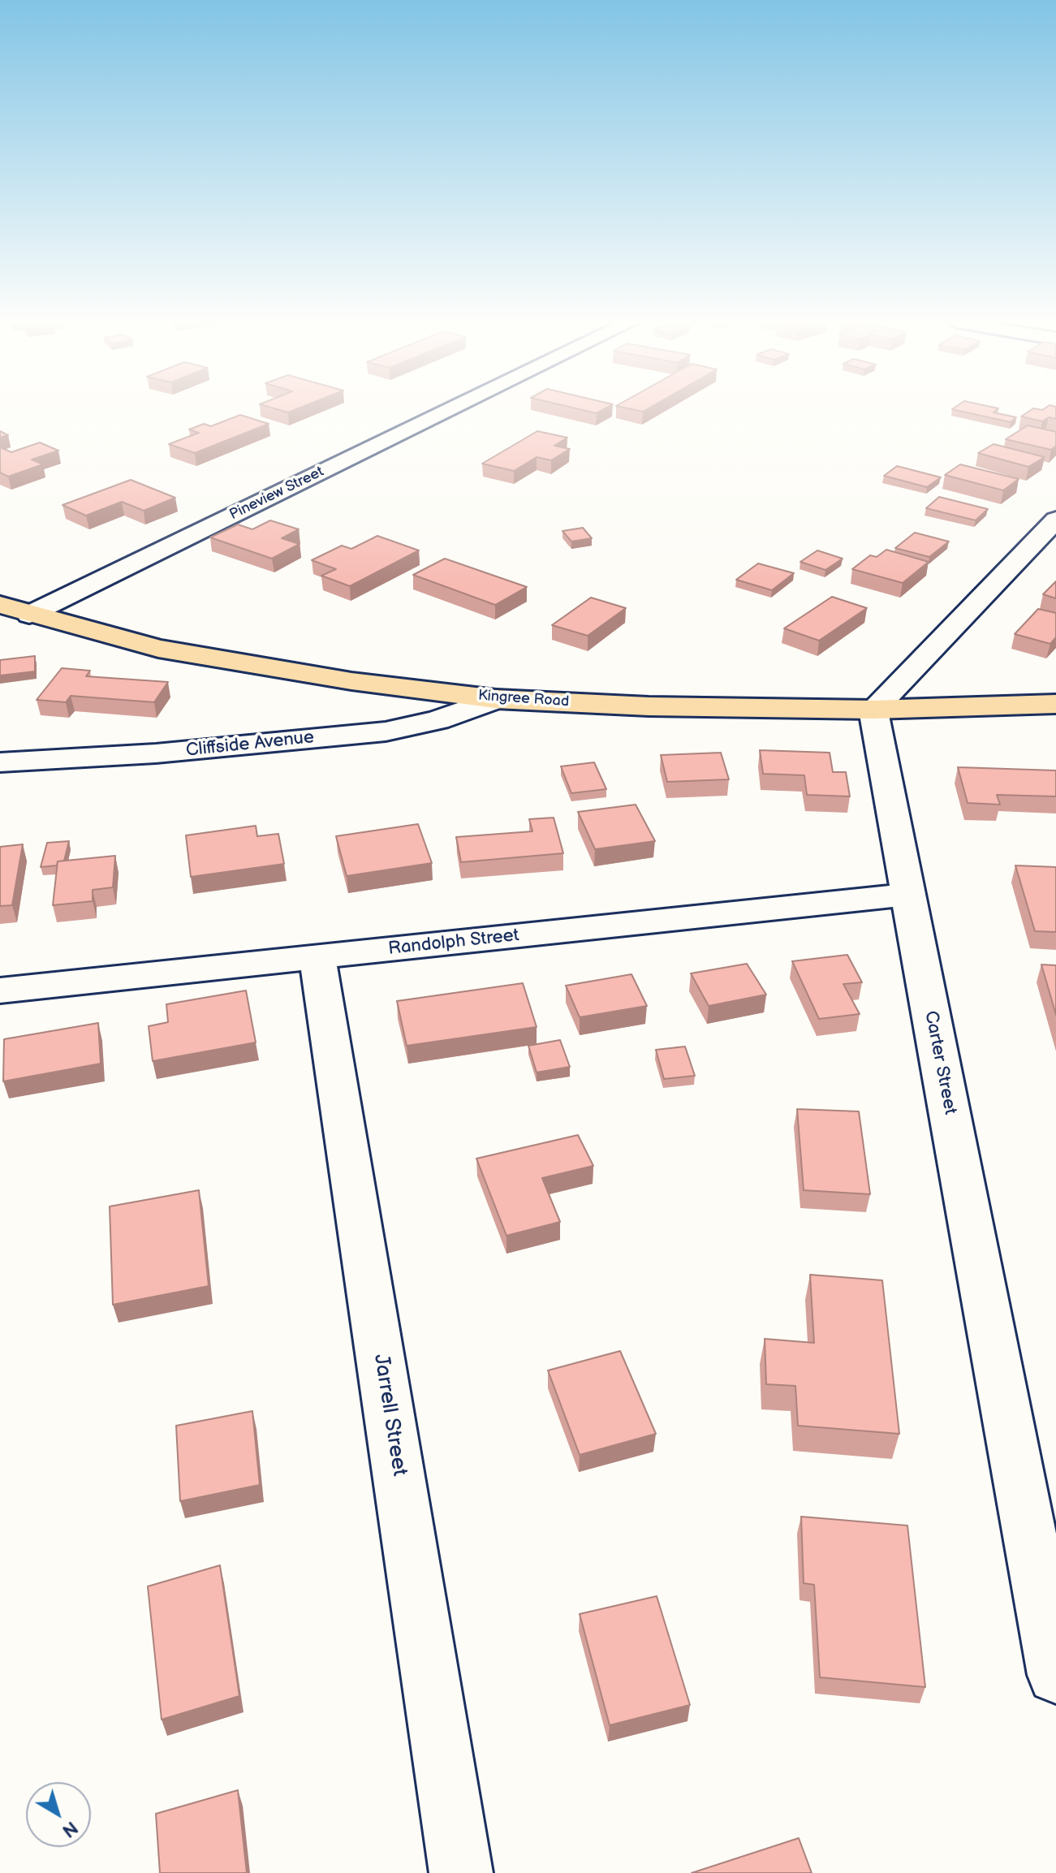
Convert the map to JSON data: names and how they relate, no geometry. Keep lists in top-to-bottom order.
{
  "streets": {
    "main road": ["Kingree Road"],
    "street": [
      "Pineview Street",
      "Cliffside Avenue",
      "Randolph Street",
      "Carter Street",
      "Jarrell Street"
    ]
  },
  "crossings": [
    ["Pineview Street", "Kingree Road"],
    ["Kingree Road", "Cliffside Avenue"],
    ["Kingree Road", "Carter Street"],
    ["Randolph Street", "Carter Street"],
    ["Randolph Street", "Jarrell Street"]
  ],
  "north": "bottom right"
}
